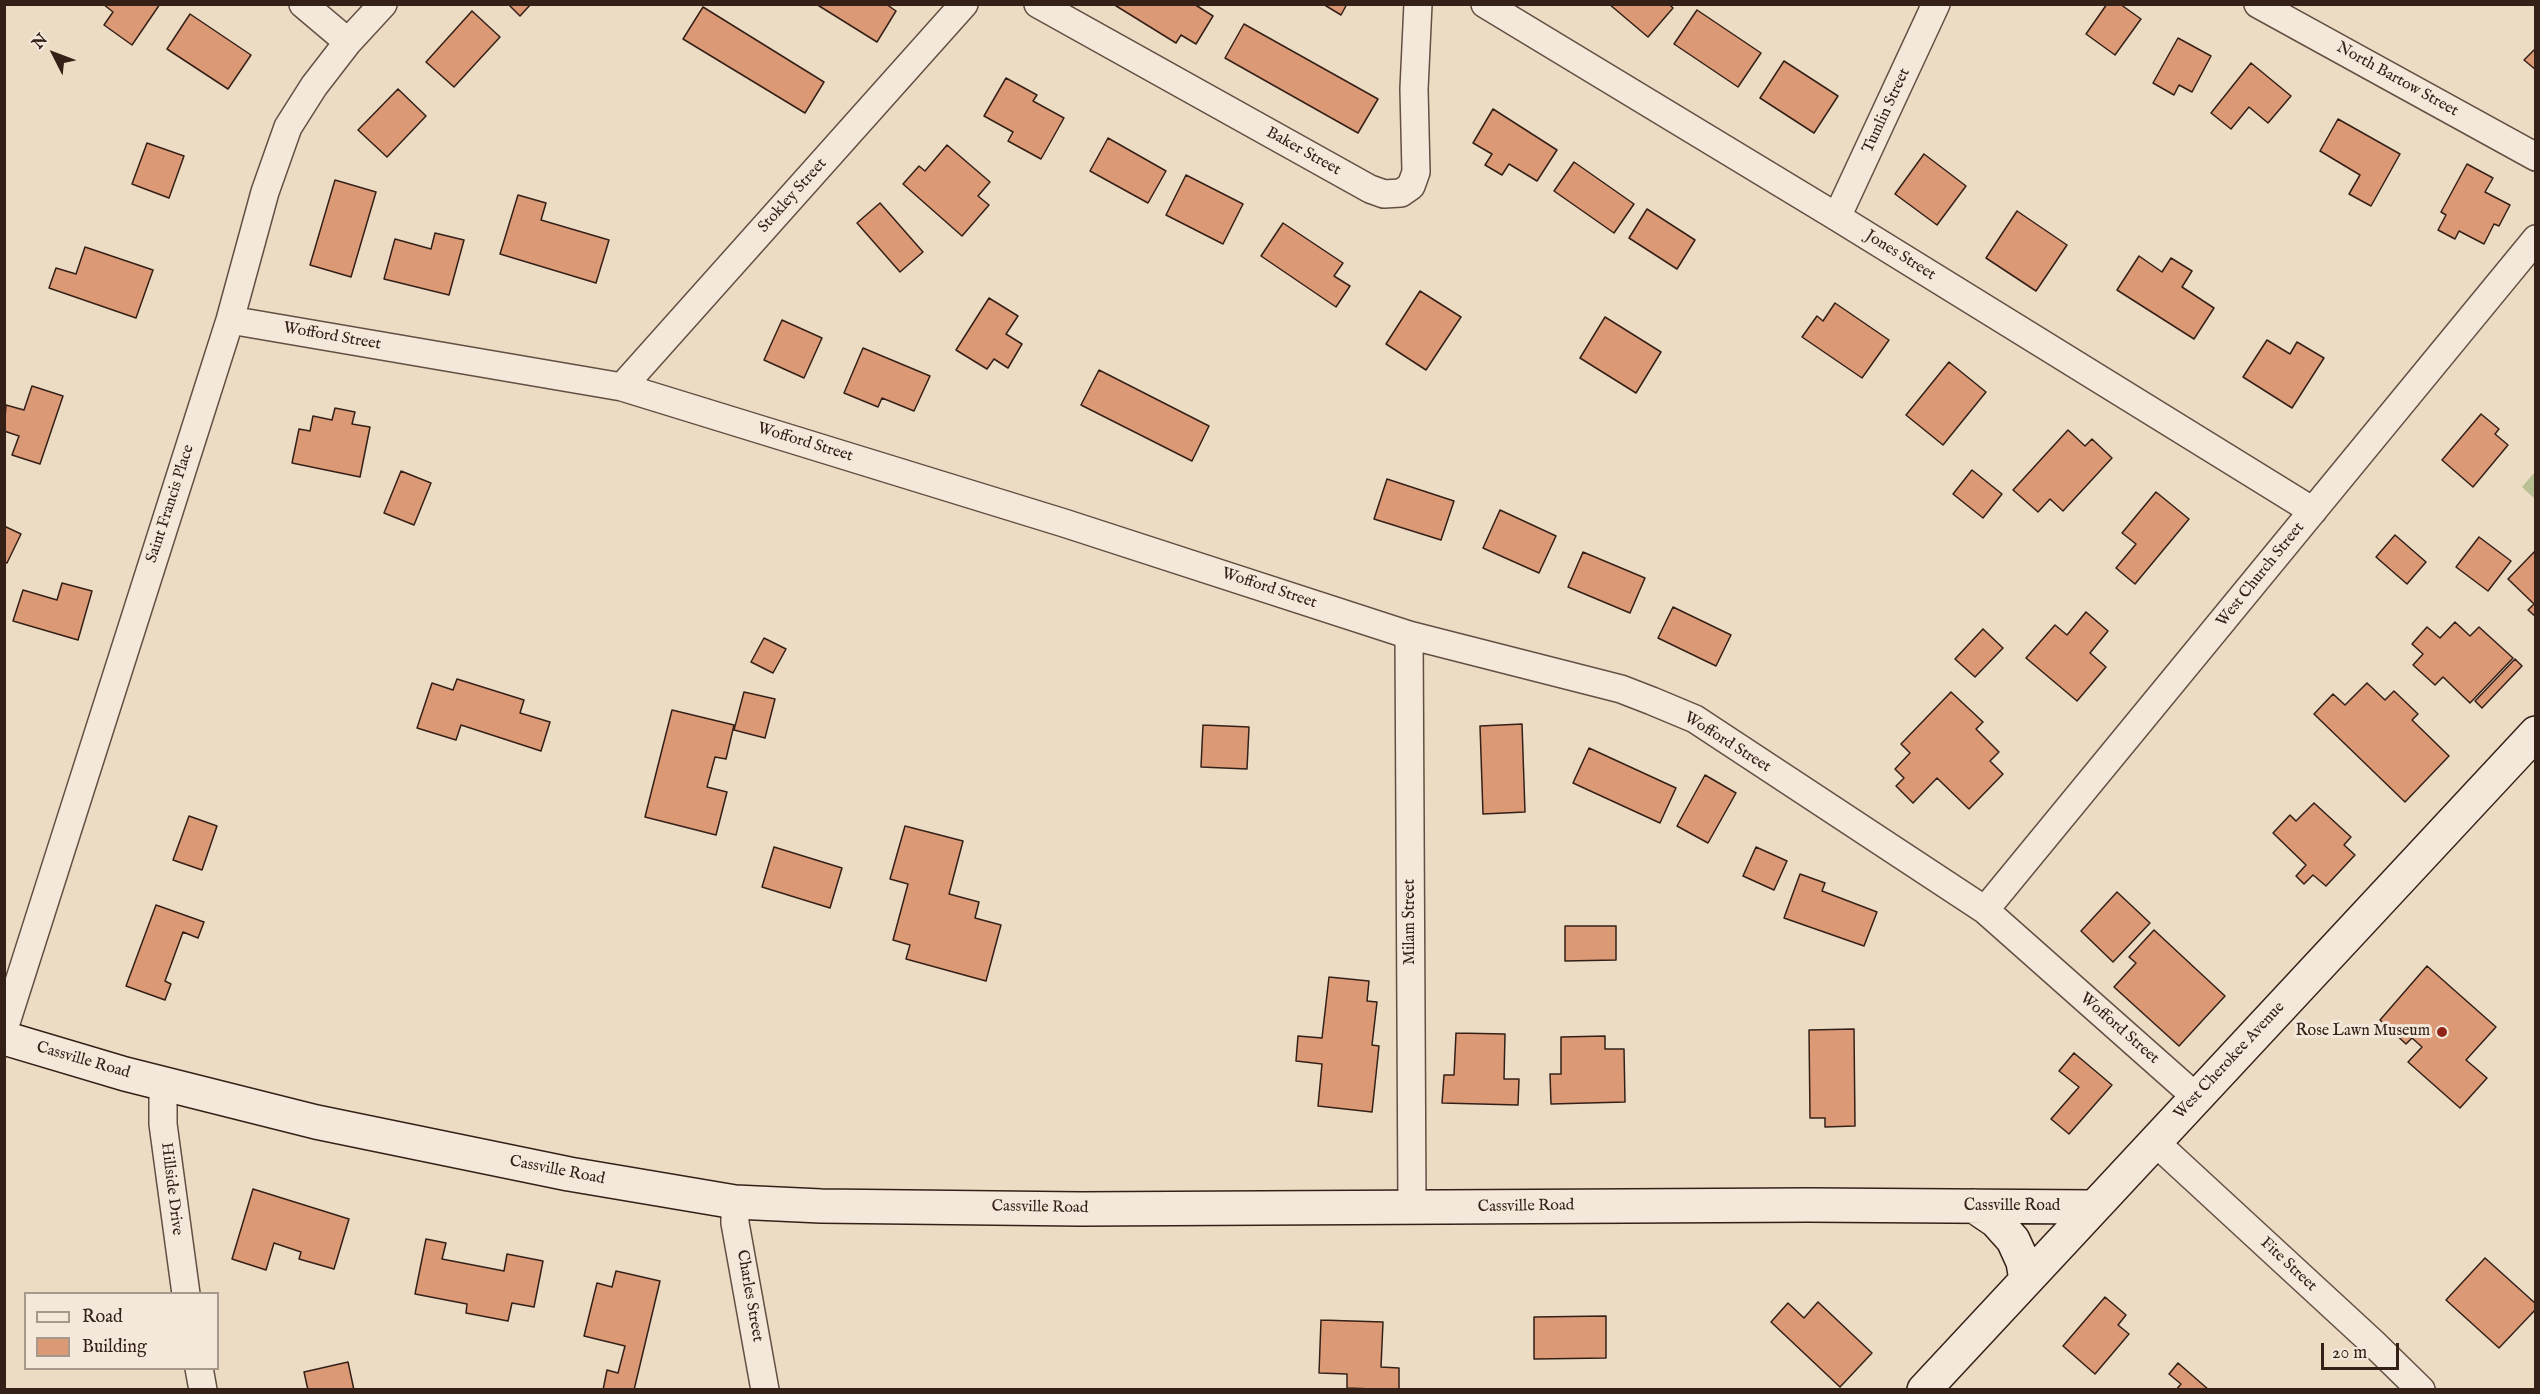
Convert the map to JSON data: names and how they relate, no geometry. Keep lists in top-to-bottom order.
{
  "streets": {
    "main road": ["Cassville Road", "West Cherokee Avenue"],
    "street": [
      "North Bartow Street",
      "Tumlin Street",
      "Baker Street",
      "Stokley Street",
      "Jones Street",
      "Wofford Street",
      "Saint Francis Place",
      "West Church Street",
      "Milam Street",
      "Hillside Drive",
      "Fite Street",
      "Charles Street"
    ]
  },
  "crossings": [
    ["Tumlin Street", "Jones Street"],
    ["Stokley Street", "Wofford Street"],
    ["Jones Street", "West Church Street"],
    ["Wofford Street", "Saint Francis Place"],
    ["Wofford Street", "West Church Street"],
    ["Wofford Street", "Milam Street"],
    ["Wofford Street", "West Cherokee Avenue"],
    ["Milam Street", "Cassville Road"],
    ["Cassville Road", "West Cherokee Avenue"],
    ["Cassville Road", "Hillside Drive"],
    ["Cassville Road", "Charles Street"],
    ["West Cherokee Avenue", "Fite Street"]
  ],
  "places": ["Rose Lawn Museum"],
  "legend": ["Road", "Building"],
  "scale_bar": "20 m",
  "north": "top left"
}
